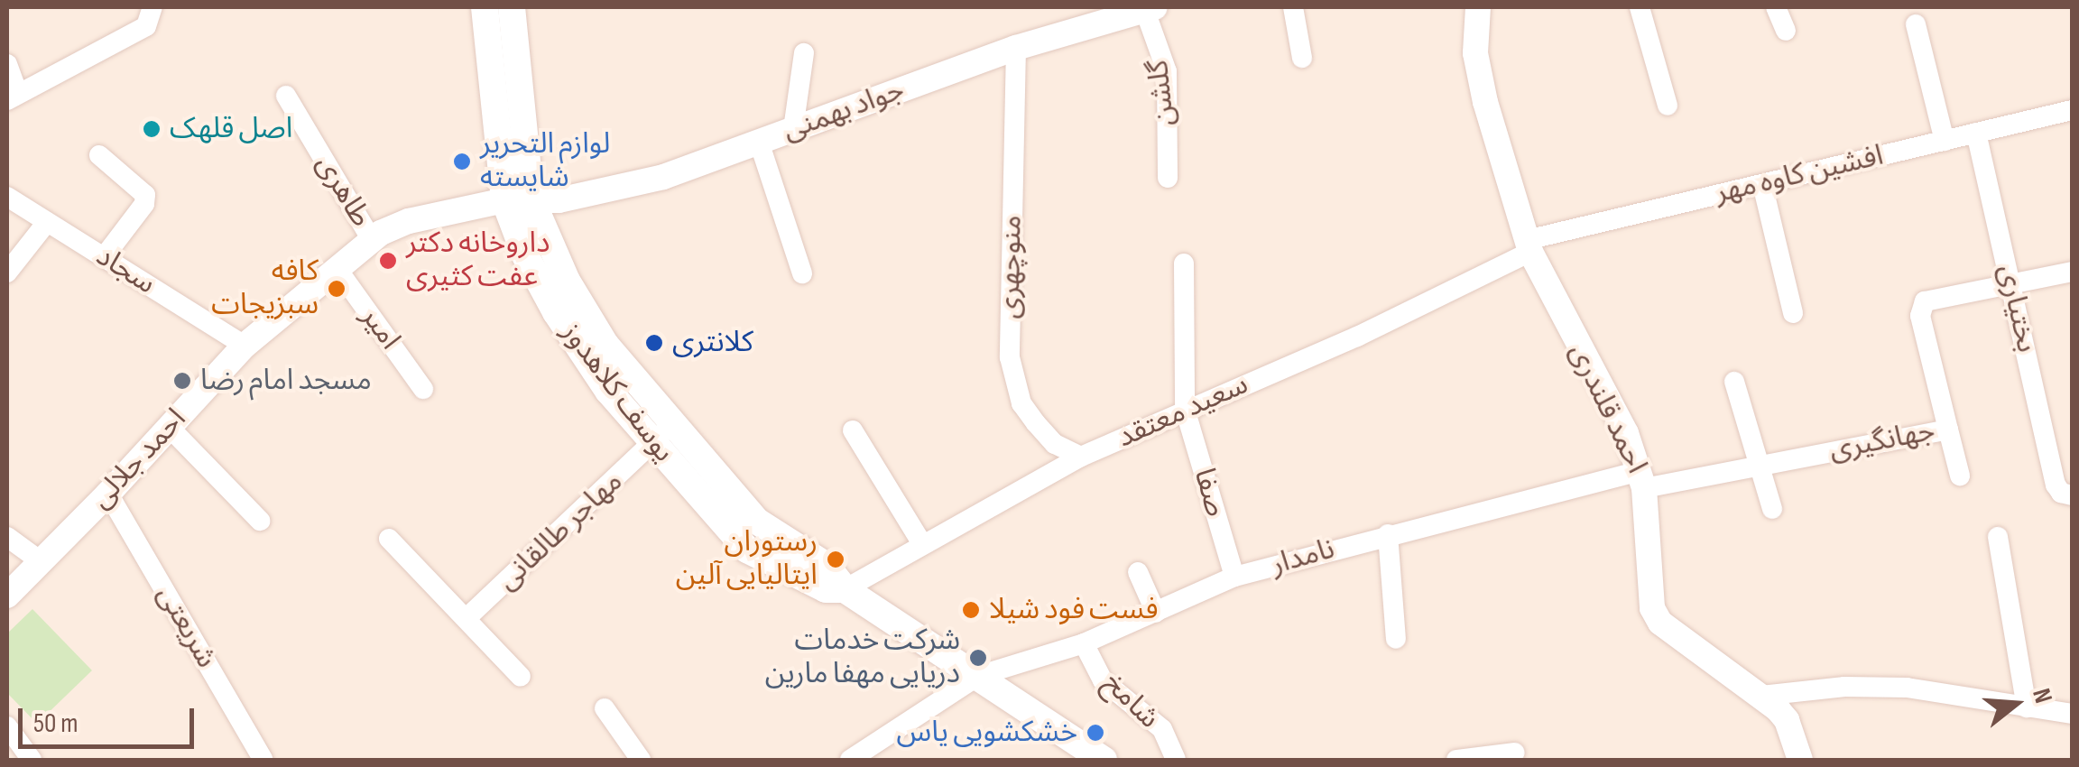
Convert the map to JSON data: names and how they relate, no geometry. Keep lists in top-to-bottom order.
{
  "streets": {
    "main road": ["یوسف کلاهدوز"],
    "street": [
      "گلشن",
      "جواد بهمنی",
      "افشین کاوه مهر",
      "طاهری",
      "منوچهری",
      "سجاد",
      "بختیاری",
      "امیر",
      "احمد قلندری",
      "سعید معتقد",
      "جهانگیری",
      "احمد جلالی",
      "صفا",
      "مهاجر طالقانی",
      "نامدار",
      "شریعتی",
      "شامخ"
    ]
  },
  "crossings": [
    ["گلشن", "جواد بهمنی"],
    ["جواد بهمنی", "منوچهری"],
    ["جواد بهمنی", "یوسف کلاهدوز"],
    ["جواد بهمنی", "احمد جلالی"],
    ["افشین کاوه مهر", "بختیاری"],
    ["افشین کاوه مهر", "احمد قلندری"],
    ["افشین کاوه مهر", "سعید معتقد"],
    ["طاهری", "احمد جلالی"],
    ["منوچهری", "سعید معتقد"],
    ["سجاد", "احمد جلالی"],
    ["بختیاری", "جهانگیری"],
    ["امیر", "احمد جلالی"],
    ["یوسف کلاهدوز", "سعید معتقد"],
    ["یوسف کلاهدوز", "احمد جلالی"],
    ["یوسف کلاهدوز", "مهاجر طالقانی"],
    ["یوسف کلاهدوز", "نامدار"],
    ["احمد قلندری", "سعید معتقد"],
    ["احمد قلندری", "جهانگیری"],
    ["احمد قلندری", "نامدار"],
    ["سعید معتقد", "صفا"],
    ["جهانگیری", "نامدار"],
    ["احمد جلالی", "شریعتی"],
    ["صفا", "نامدار"],
    ["نامدار", "شامخ"]
  ],
  "places": [
    "اصل قلهک",
    "لوازم التحریر شایسته",
    "داروخانه دکتر عفت کثیری",
    "کافه سبزیجات",
    "کلانتری",
    "مسجد امام رضا",
    "رستوران ایتالیایی آلین",
    "فست فود شیلا",
    "شرکت خدمات دریایی مهفا مارین",
    "خشکشویی یاس"
  ],
  "scale_bar": "50 m",
  "north": "right"
}
